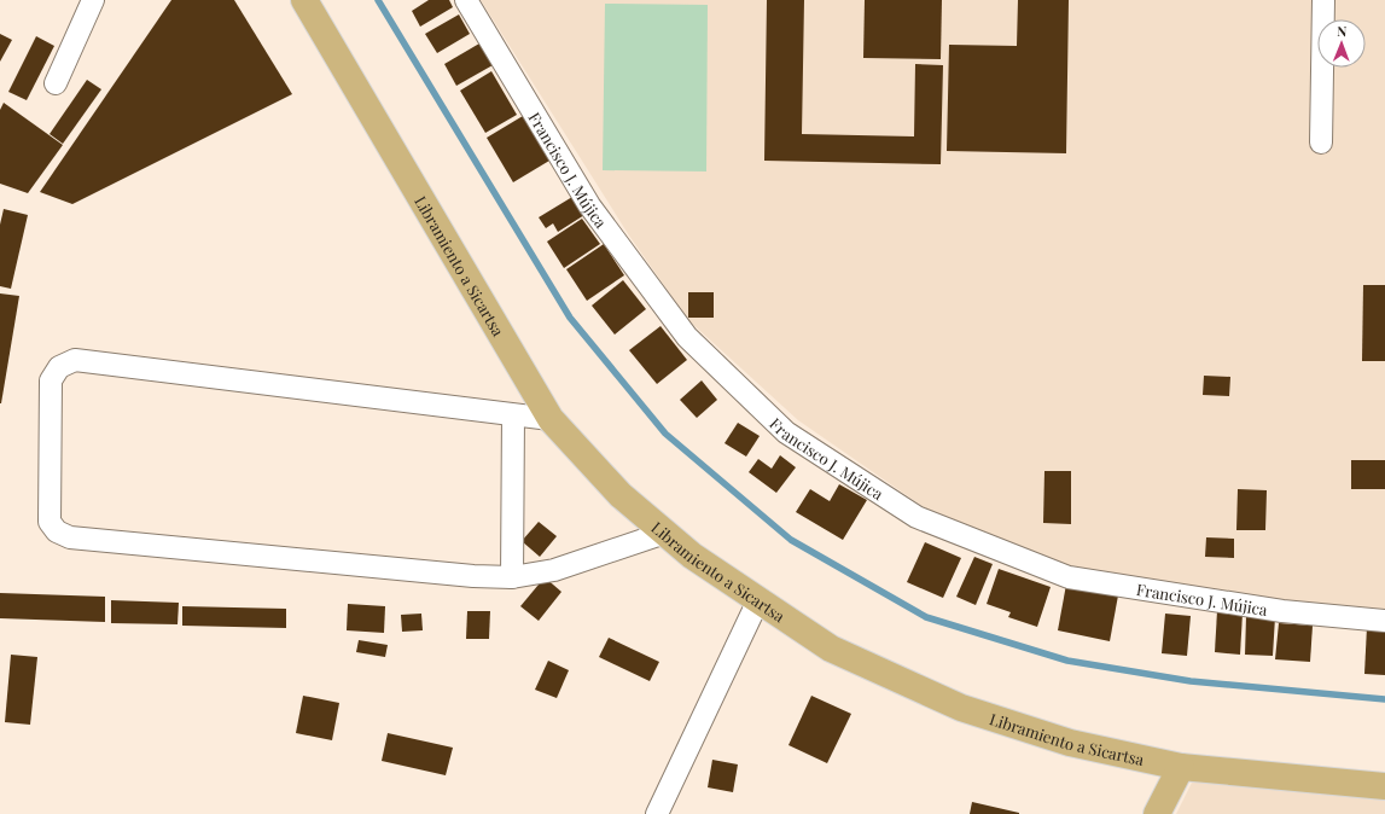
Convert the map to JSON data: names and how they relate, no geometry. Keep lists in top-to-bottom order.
{
  "streets": {
    "main road": ["Libramiento a Sicartsa"],
    "street": ["Francisco J. Mújica"]
  },
  "north": "top"
}
